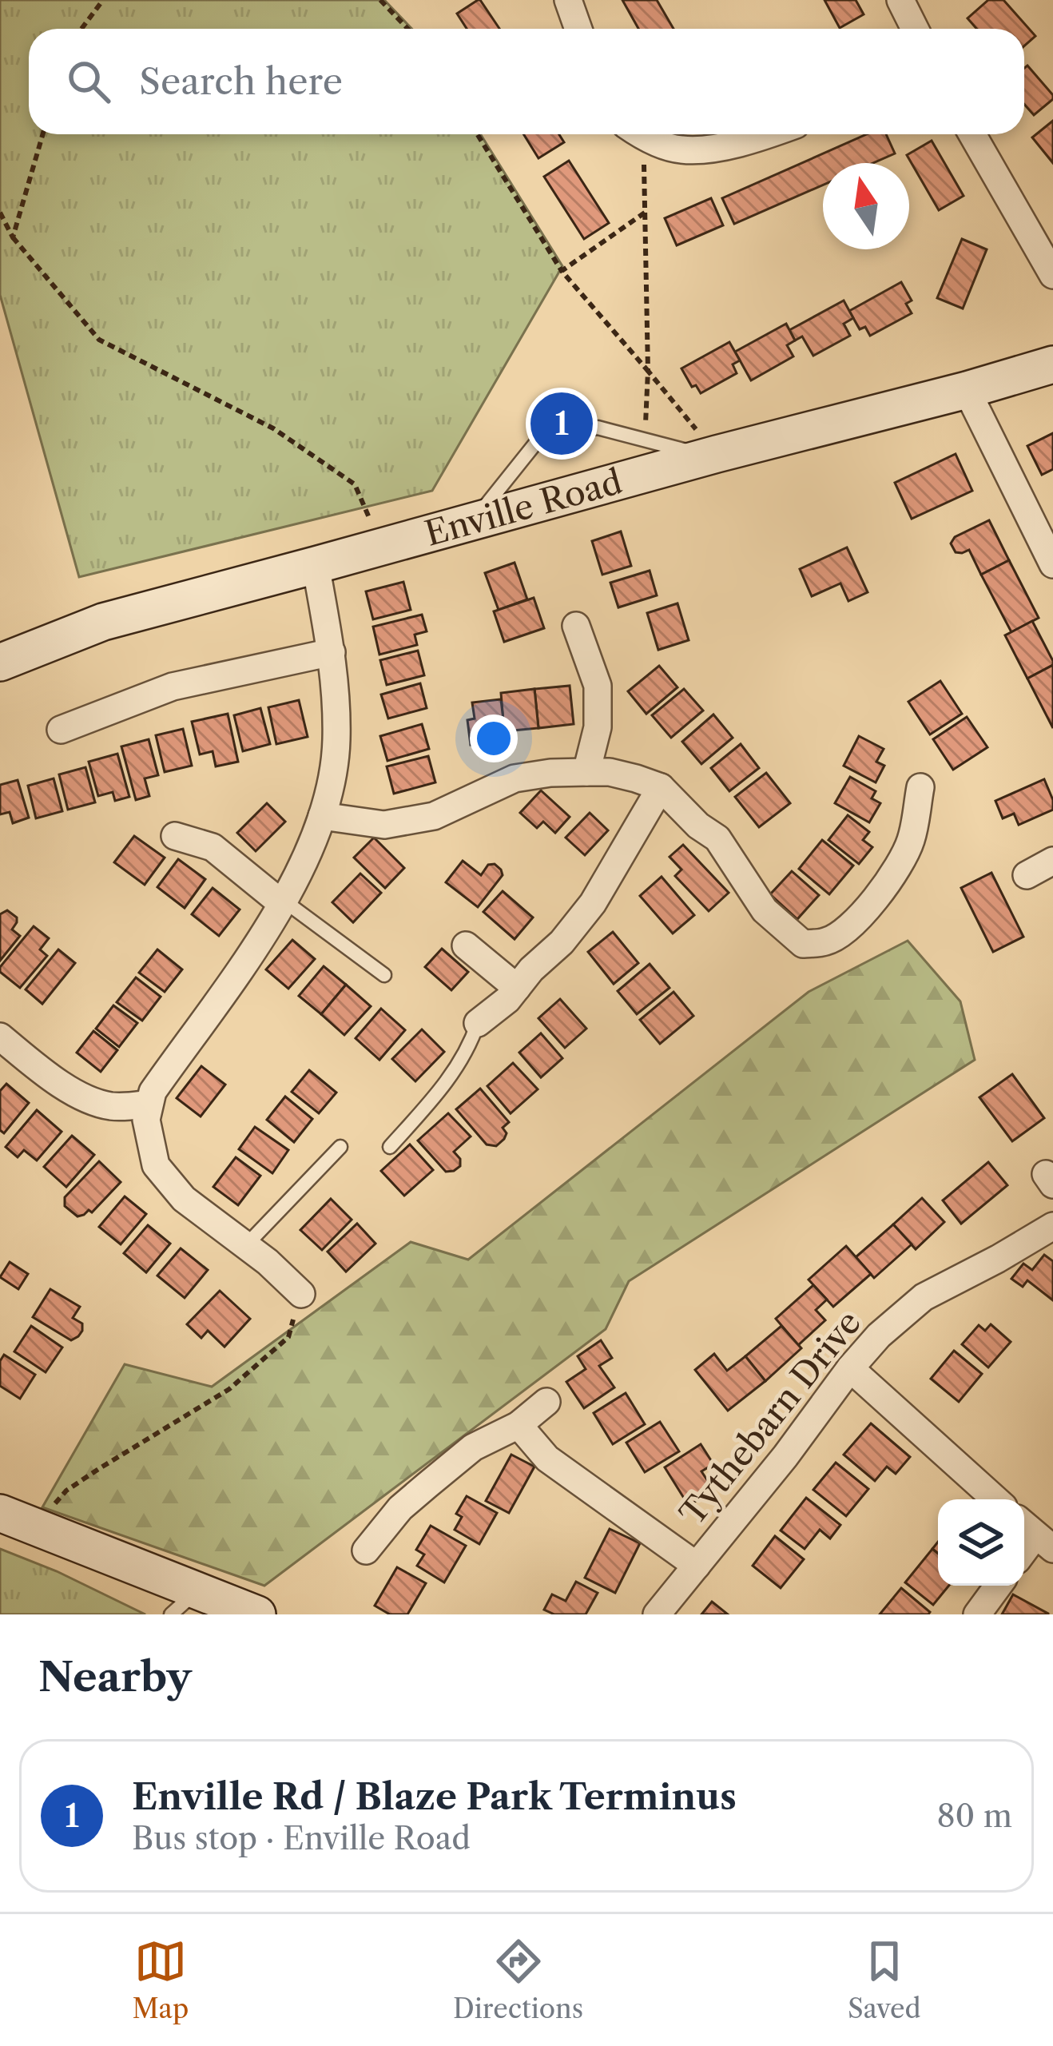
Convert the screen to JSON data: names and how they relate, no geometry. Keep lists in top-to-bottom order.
{
  "streets": {
    "street": ["Enville Road", "Tythebarn Drive"]
  },
  "north": "top",
  "page": {
    "search": "Search here",
    "pins": "1",
    "heading": "Nearby",
    "list": [
      {
        "mark": "1",
        "name": "Enville Rd / Blaze Park Terminus",
        "note": "Bus stop · Enville Road",
        "value": "80 m"
      }
    ],
    "nav": ["Map", "Directions", "Saved"]
  }
}
